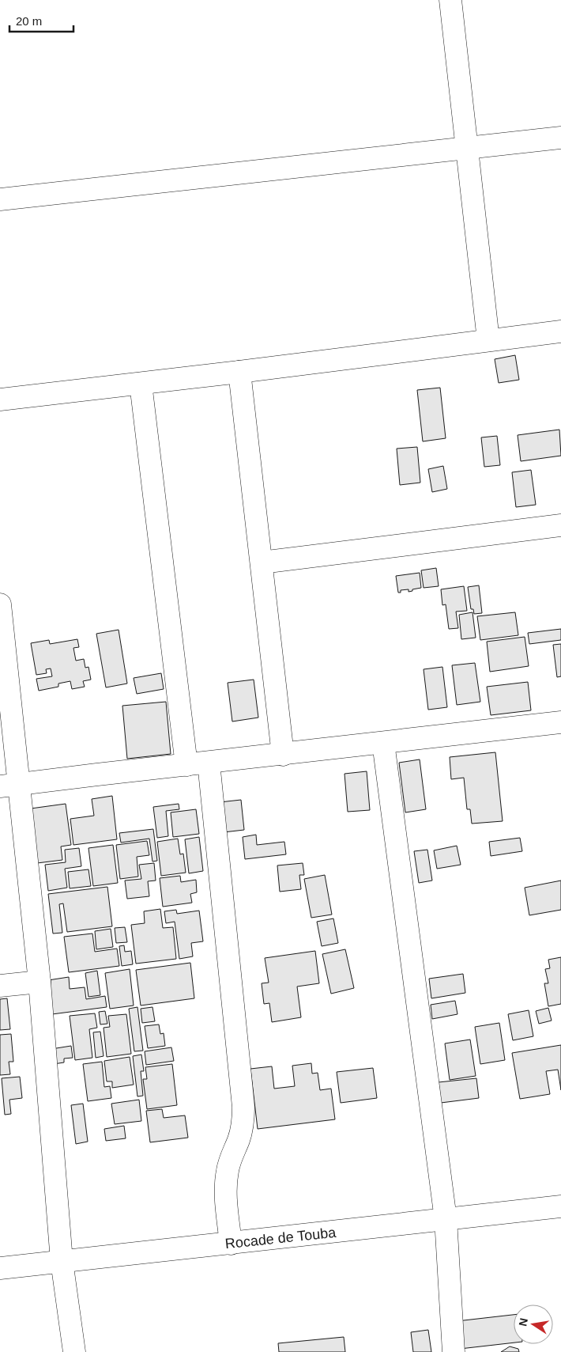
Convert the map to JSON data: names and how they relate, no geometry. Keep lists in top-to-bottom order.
{
  "streets": {
    "street": ["Rocade de Touba"]
  },
  "scale_bar": "20 m",
  "north": "left"
}
